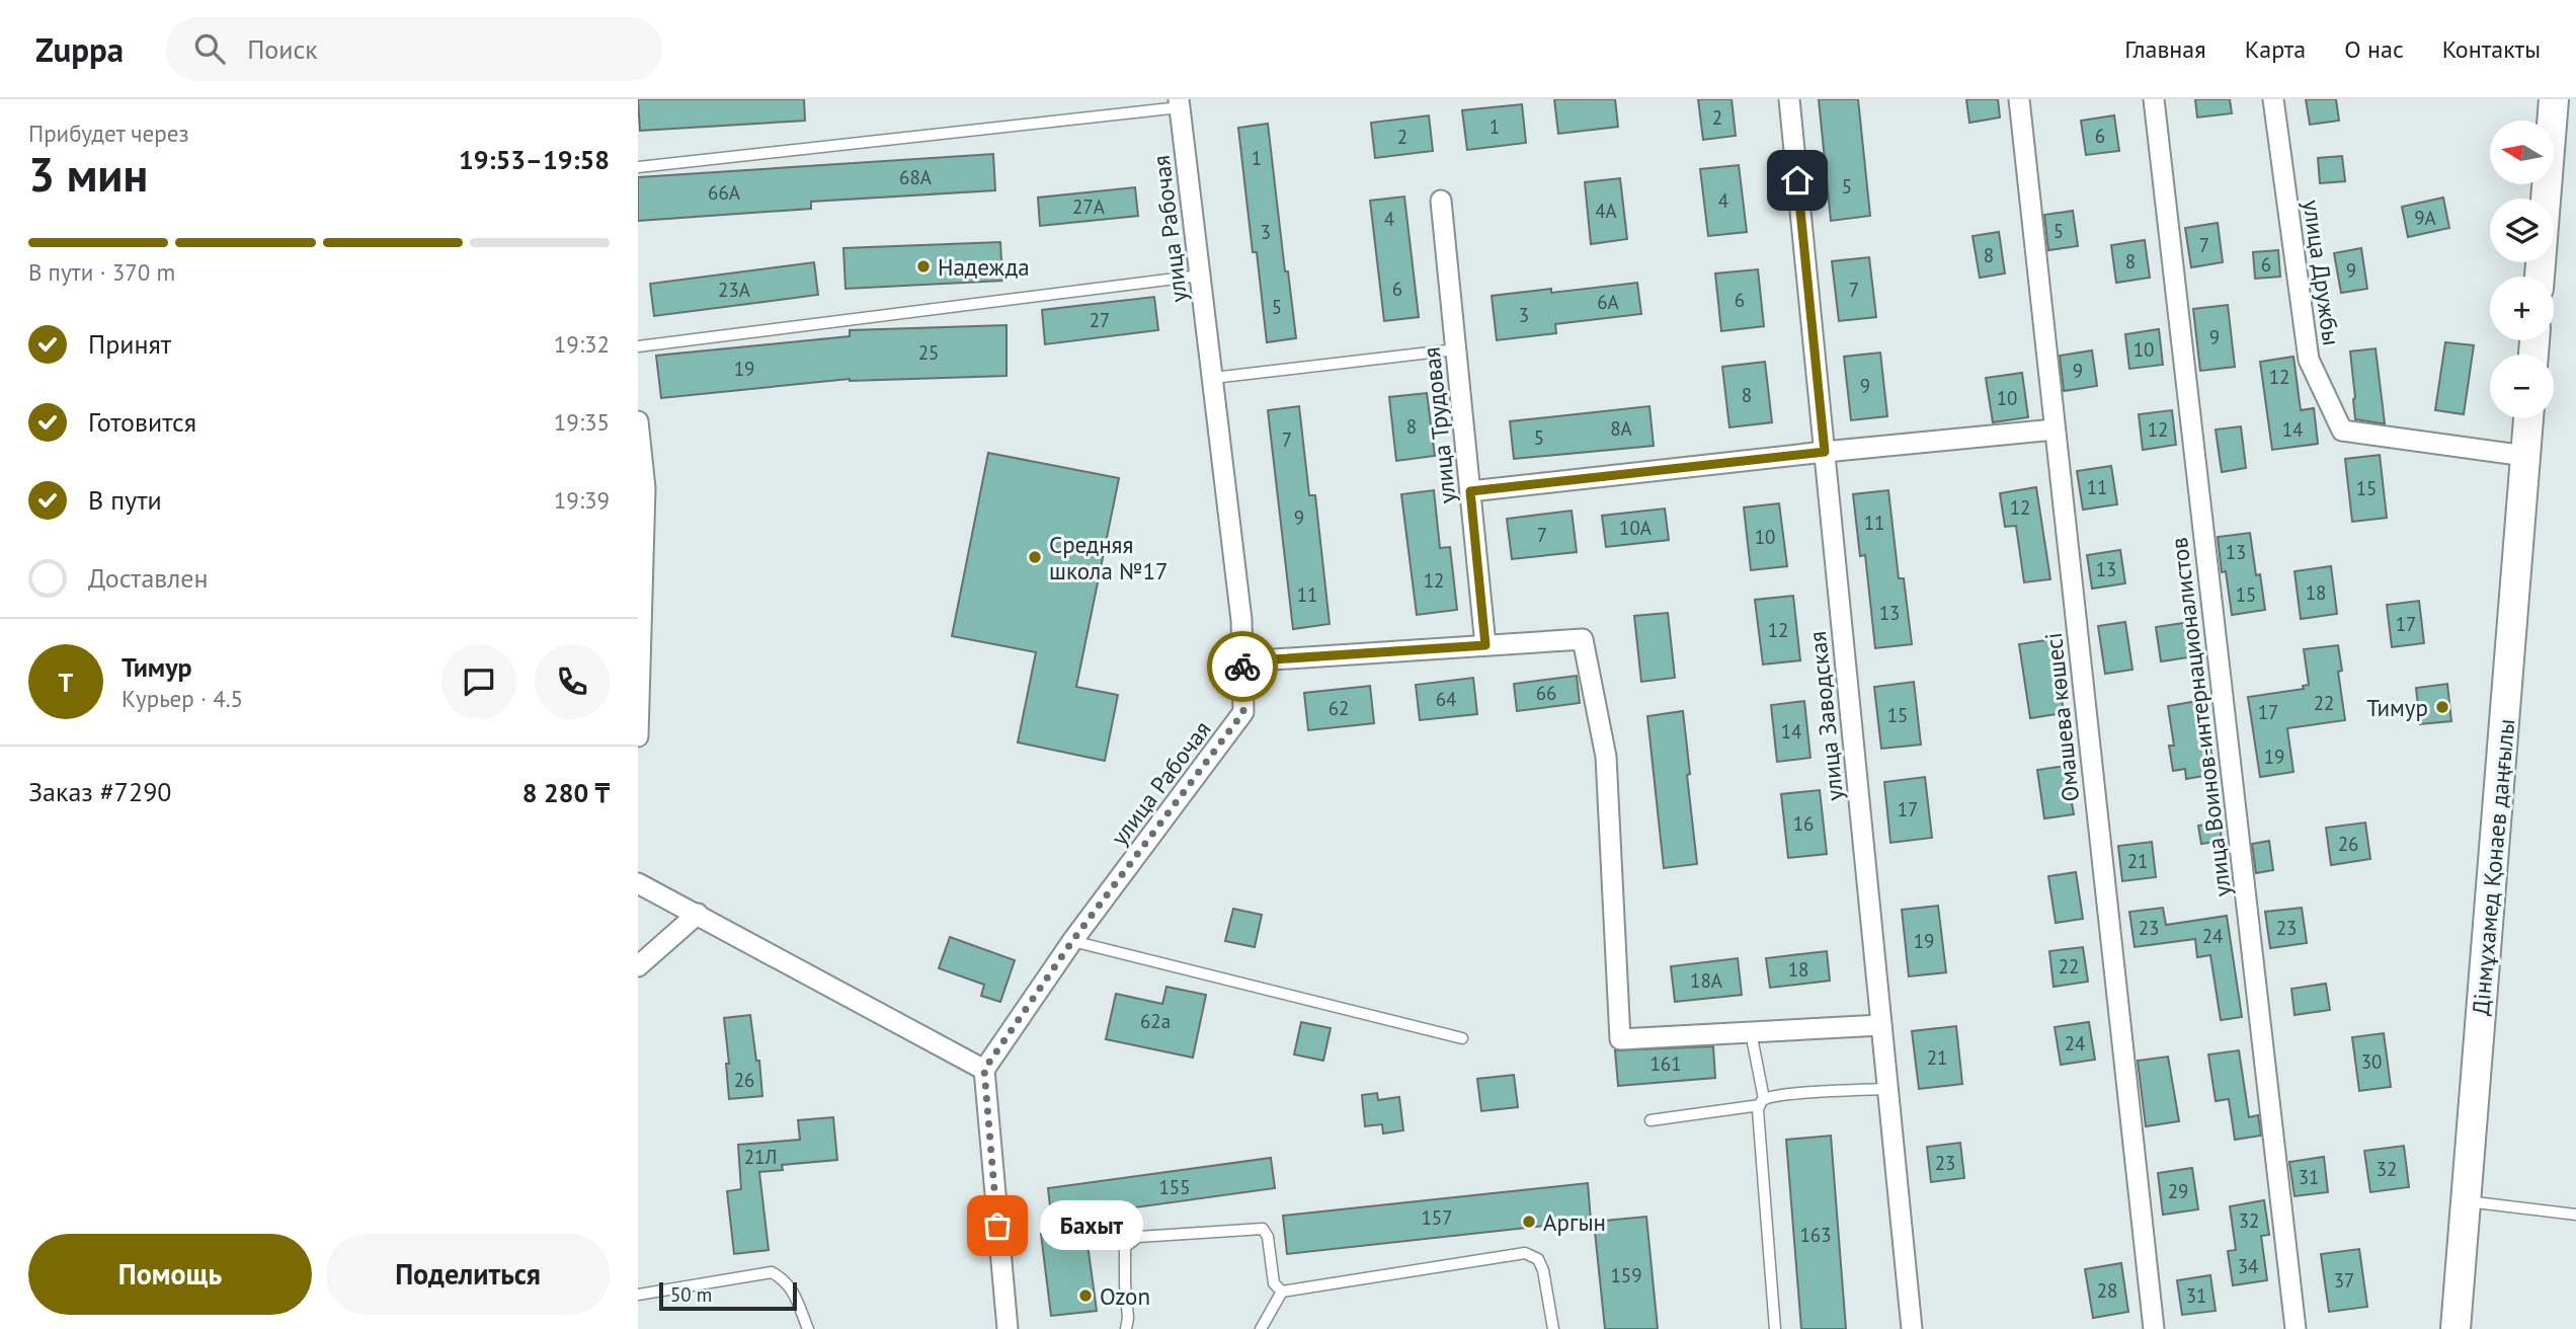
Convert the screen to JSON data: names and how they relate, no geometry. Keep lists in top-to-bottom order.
{
  "streets": {
    "street": [
      "улица Рабочая",
      "улица Дружбы",
      "улица Трудовая",
      "улица Заводская",
      "Омашева көшесі",
      "улица Воинов-интернационалистов",
      "Дінмұхамед Қонаев даңғылы"
    ]
  },
  "crossings": [
    ["улица Дружбы", "Дінмұхамед Қонаев даңғылы"]
  ],
  "places": [
    "Надежда",
    "Средняя школа №17",
    "Тимур",
    "Аргын",
    "Бахыт",
    "Ozon"
  ],
  "house_numbers": [
    "2",
    "1",
    "6",
    "2",
    "1",
    "68А",
    "5",
    "66А",
    "4",
    "27А",
    "4А",
    "9А",
    "4",
    "5",
    "3",
    "7",
    "8",
    "8",
    "6",
    "9",
    "6",
    "23А",
    "7",
    "6",
    "6А",
    "5",
    "3",
    "27",
    "9",
    "10",
    "25",
    "19",
    "9",
    "12",
    "9",
    "8",
    "10",
    "8",
    "8А",
    "12",
    "14",
    "5",
    "7",
    "11",
    "15",
    "12",
    "9",
    "11",
    "10А",
    "7",
    "10",
    "13",
    "13",
    "12",
    "18",
    "11",
    "15",
    "13",
    "17",
    "12",
    "66",
    "64",
    "22",
    "62",
    "17",
    "15",
    "14",
    "19",
    "17",
    "16",
    "26",
    "21",
    "23",
    "23",
    "24",
    "19",
    "22",
    "18",
    "18А",
    "62а",
    "24",
    "21",
    "30",
    "161",
    "26",
    "21Л",
    "23",
    "32",
    "31",
    "155",
    "29",
    "157",
    "32",
    "163",
    "34",
    "159",
    "37",
    "28",
    "31"
  ],
  "scale_bar": "50 m",
  "north": "left",
  "page": {
    "header": "Zuppa",
    "search": "Поиск",
    "nav": [
      "Главная",
      "Карта",
      "О нас",
      "Контакты"
    ],
    "heading": ["3 мин", "Прибудет через", "19:53–19:58"],
    "panel": [
      "Тимур",
      "Курьер · 4.5",
      "Заказ #7290",
      "8 280 ₸"
    ],
    "map_buttons": ["+", "−"],
    "bar": "В пути · 370 m",
    "list": [
      ["Принят", "19:32"],
      ["Готовится", "19:35"],
      ["В пути", "19:39"],
      "Доставлен"
    ],
    "round": "Т",
    "bubble": "Бахыт",
    "buttons": ["Помощь", "Поделиться"],
    "scale": "50 m"
  }
}
